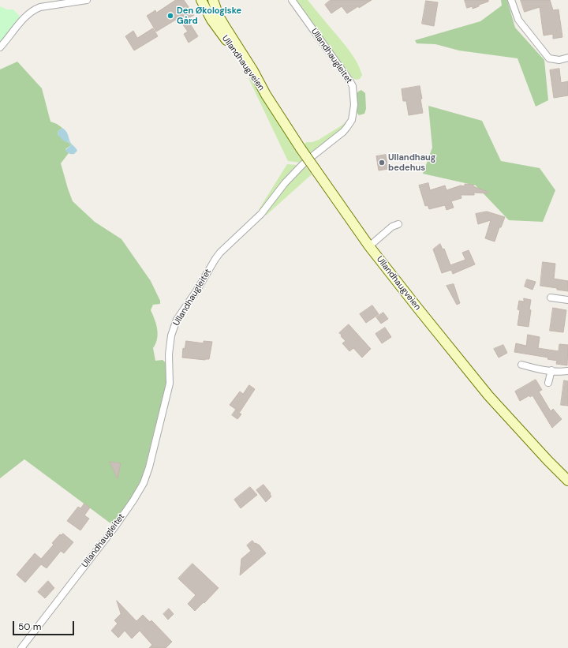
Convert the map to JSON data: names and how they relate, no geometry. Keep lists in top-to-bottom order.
{
  "streets": {
    "main road": ["Ullandhaugveien"],
    "street": ["Ullandhaugleitet"]
  },
  "places": ["Den Økologiske Gård", "Ullandhaug bedehus"],
  "scale_bar": "50 m"
}
